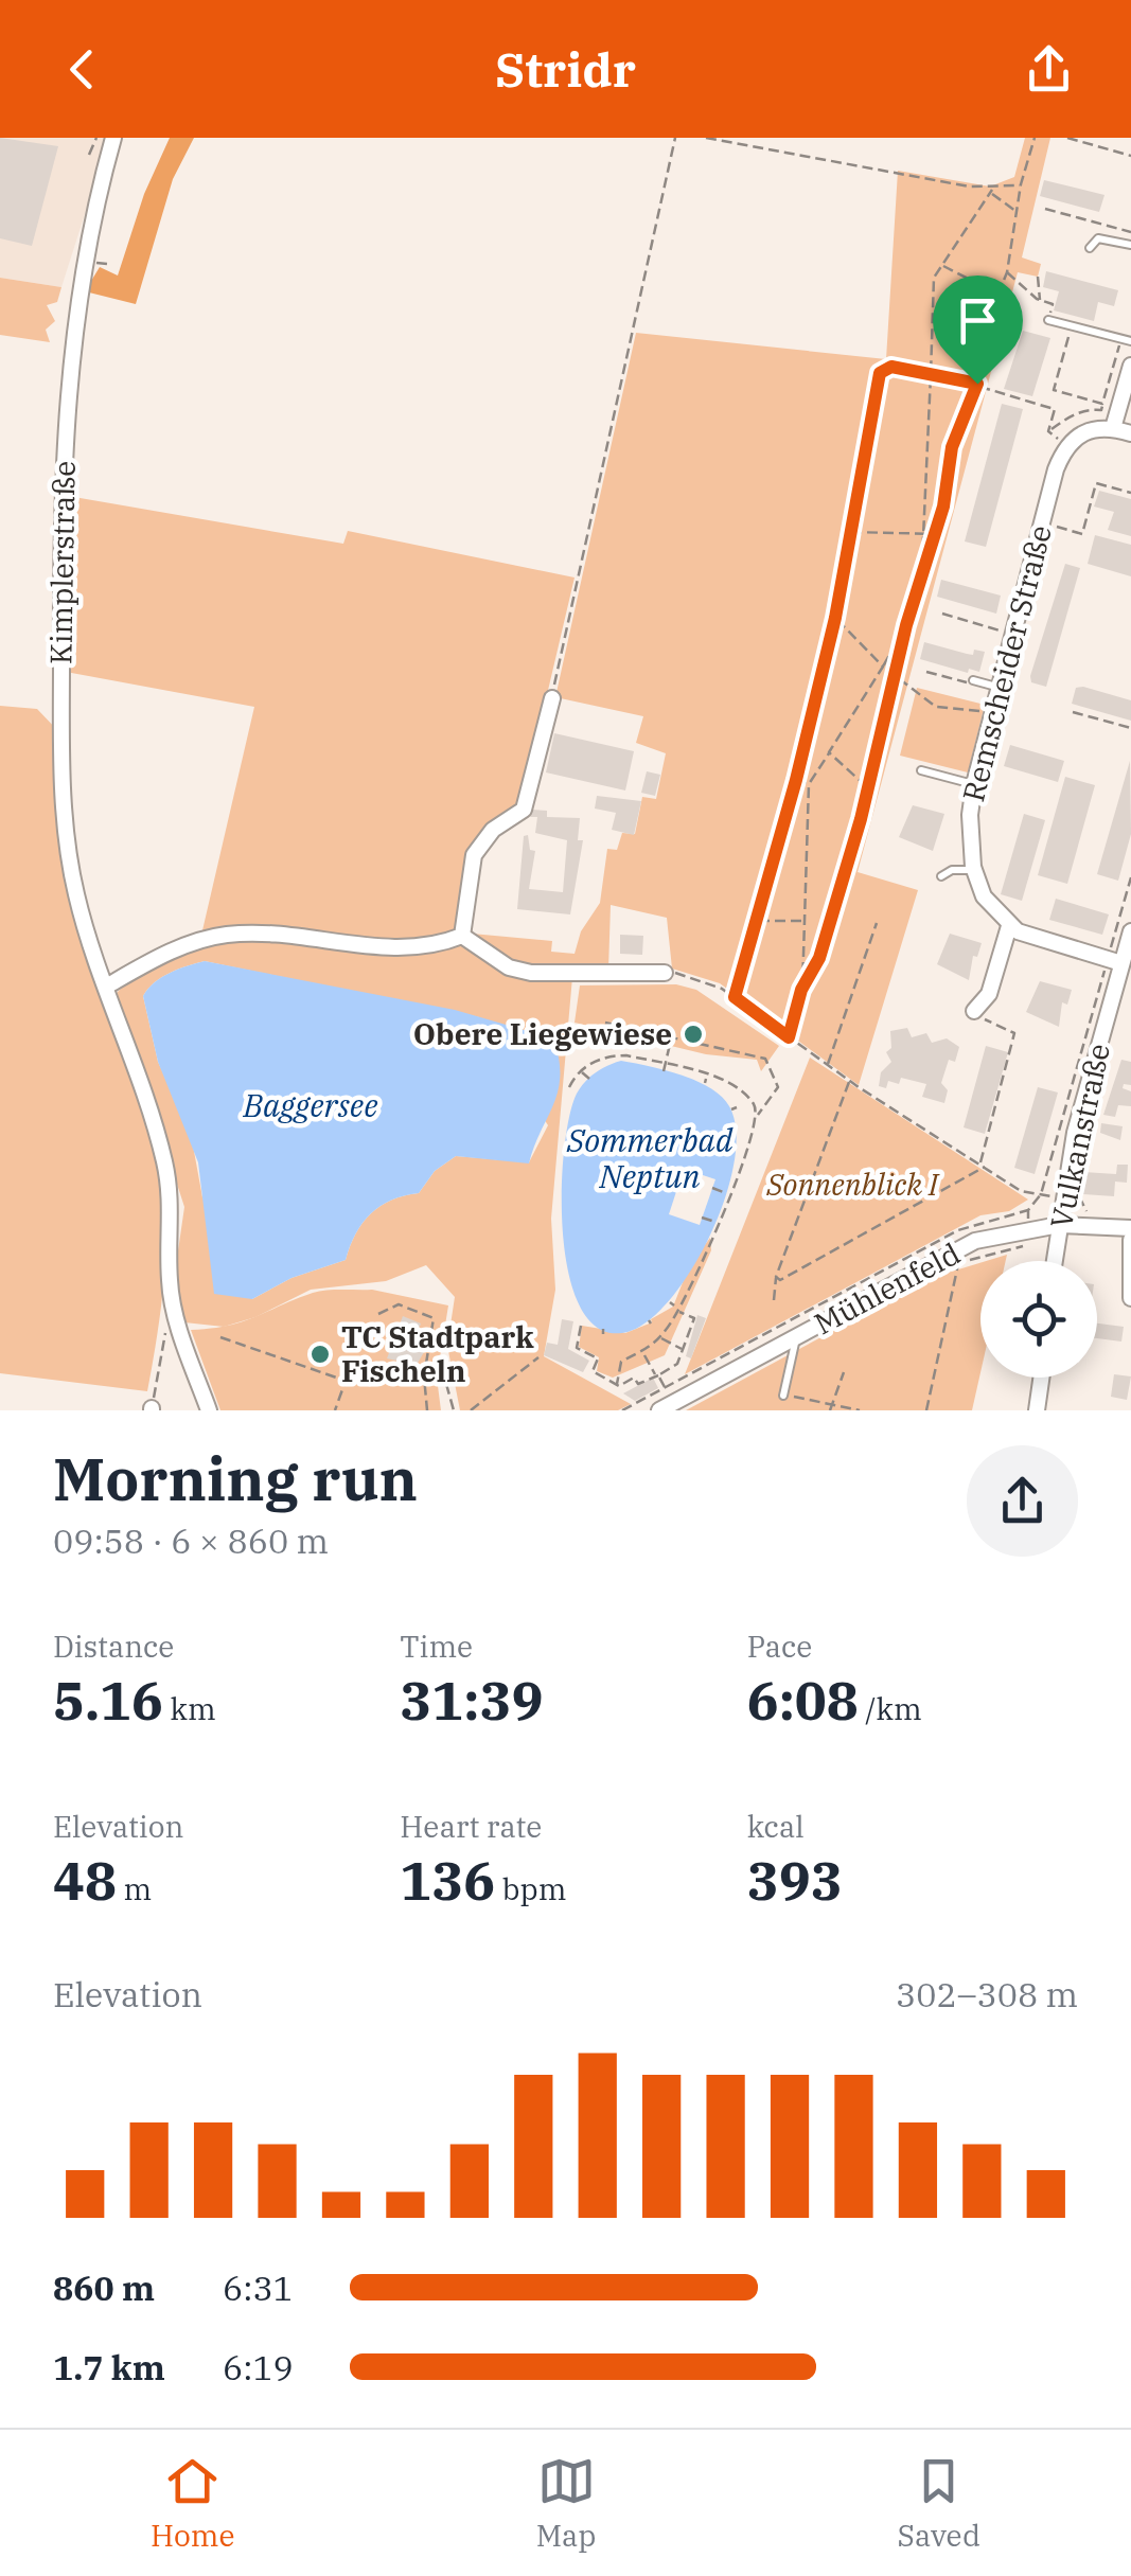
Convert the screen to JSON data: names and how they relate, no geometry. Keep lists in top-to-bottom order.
{
  "streets": {
    "street": [
      "Kimplerstraße",
      "Remscheider Straße",
      "Vulkanstraße",
      "Mühlenfeld"
    ]
  },
  "crossings": [
    ["Vulkanstraße", "Mühlenfeld"]
  ],
  "water": ["Baggersee", "Sommerbad Neptun"],
  "parks": ["Sonnenblick I"],
  "places": ["Obere Liegewiese", "TC Stadtpark Fischeln"],
  "page": {
    "header": "Stridr",
    "heading": ["Morning run", "09:58 · 6 × 860 m"],
    "stats": [
      ["Distance", "5.16 km"],
      ["Time", "31:39"],
      ["Pace", "6:08 /km"],
      ["Elevation", "48 m"],
      ["Heart rate", "136 bpm"],
      ["kcal", "393"]
    ],
    "chart": ["Elevation", "302–308 m"],
    "list": [
      {
        "name": "860 m",
        "note": "6:31"
      },
      {
        "name": "1.7 km",
        "note": "6:19"
      }
    ],
    "tabs": ["Home", "Map", "Saved"]
  }
}
